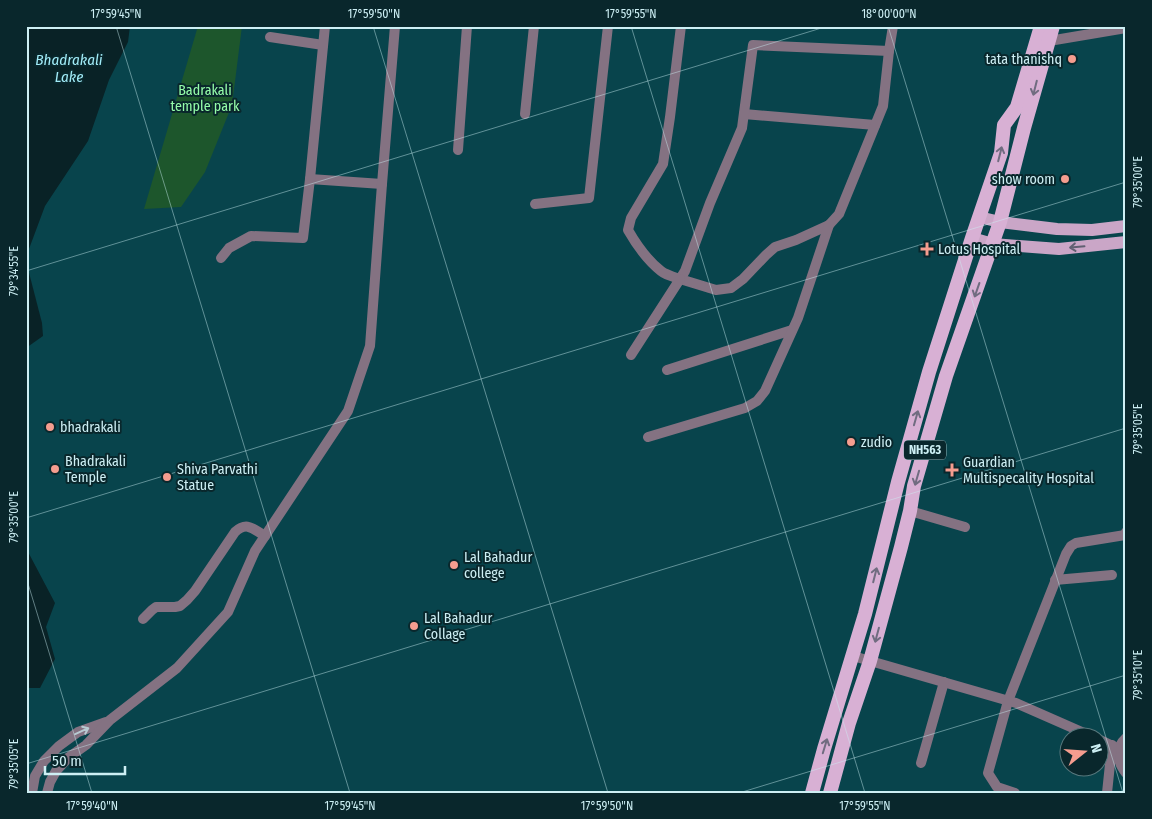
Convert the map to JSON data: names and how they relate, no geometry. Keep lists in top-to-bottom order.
{
  "streets": {
    "highway": ["NH563"]
  },
  "water": ["Bhadrakali Lake"],
  "parks": ["Badrakali temple park"],
  "places": {
    "other": [
      "tata thanishq",
      "show room",
      "bhadrakali",
      "zudio",
      "Bhadrakali Temple",
      "Shiva Parvathi Statue",
      "Lal Bahadur college",
      "Lal Bahadur Collage"
    ],
    "health": ["Lotus Hospital", "Guardian Multispecality Hospital"]
  },
  "scale_bar": "50 m",
  "north": "right",
  "coordinates": [
    "17°59'45\"N",
    "17°59'50\"N",
    "17°59'55\"N",
    "18°00'00\"N",
    "79°35'00\"E",
    "79°34'55\"E",
    "79°35'05\"E",
    "79°35'10\"E",
    "17°59'40\"N"
  ]
}
